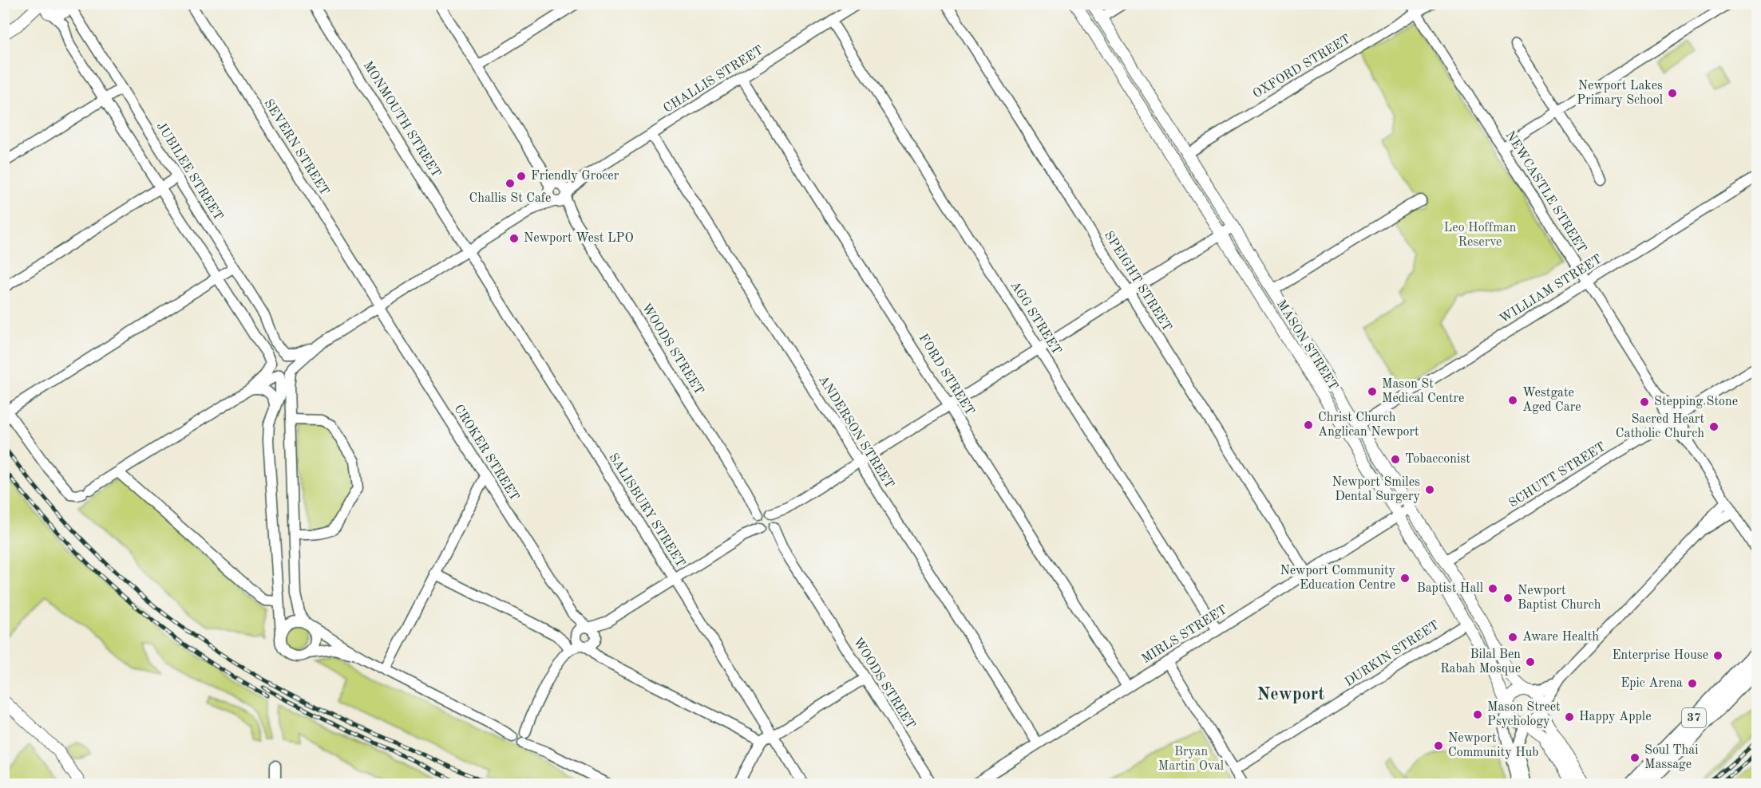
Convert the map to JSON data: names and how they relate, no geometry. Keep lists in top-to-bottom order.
{
  "streets": {
    "main road": ["37"],
    "street": [
      "OXFORD STREET",
      "CHALLIS STREET",
      "MONMOUTH STREET",
      "SEVERN STREET",
      "JUBILEE STREET",
      "NEWCASTLE STREET",
      "SPEIGHT STREET",
      "WILLIAM STREET",
      "AGG STREET",
      "MASON STREET",
      "WOODS STREET",
      "FORD STREET",
      "ANDERSON STREET",
      "CROKER STREET",
      "SCHUTT STREET",
      "SALISBURY STREET",
      "MIRLS STREET",
      "DURKIN STREET"
    ]
  },
  "crossings": [
    ["OXFORD STREET", "NEWCASTLE STREET"],
    ["OXFORD STREET", "MASON STREET"],
    ["CHALLIS STREET", "MONMOUTH STREET"],
    ["CHALLIS STREET", "SEVERN STREET"],
    ["CHALLIS STREET", "JUBILEE STREET"],
    ["CHALLIS STREET", "AGG STREET"],
    ["CHALLIS STREET", "WOODS STREET"],
    ["CHALLIS STREET", "FORD STREET"],
    ["CHALLIS STREET", "ANDERSON STREET"],
    ["CHALLIS STREET", "CROKER STREET"],
    ["CHALLIS STREET", "SALISBURY STREET"],
    ["MONMOUTH STREET", "SALISBURY STREET"],
    ["SEVERN STREET", "CROKER STREET"],
    ["NEWCASTLE STREET", "WILLIAM STREET"],
    ["NEWCASTLE STREET", "SCHUTT STREET"],
    ["SPEIGHT STREET", "MIRLS STREET"],
    ["WILLIAM STREET", "MASON STREET"],
    ["AGG STREET", "MIRLS STREET"],
    ["MASON STREET", "SCHUTT STREET"],
    ["MASON STREET", "MIRLS STREET"],
    ["MASON STREET", "DURKIN STREET"],
    ["FORD STREET", "MIRLS STREET"],
    ["ANDERSON STREET", "MIRLS STREET"]
  ],
  "districts": ["Newport"],
  "parks": ["Leo Hoffman Reserve", "Bryan Martin Oval"],
  "places": [
    "Newport Lakes Primary School",
    "Friendly Grocer",
    "Challis St Cafe",
    "Newport West LPO",
    "Mason St Medical Centre",
    "Westgate Aged Care",
    "Stepping Stone",
    "Christ Church Anglican Newport",
    "Sacred Heart Catholic Church",
    "Tobacconist",
    "Newport Smiles Dental Surgery",
    "Newport Community Education Centre",
    "Baptist Hall",
    "Newport Baptist Church",
    "Aware Health",
    "Enterprise House",
    "Bilal Ben Rabah Mosque",
    "Epic Arena",
    "Mason Street Psychology",
    "Happy Apple",
    "Newport Community Hub",
    "Soul Thai Massage"
  ]
}
